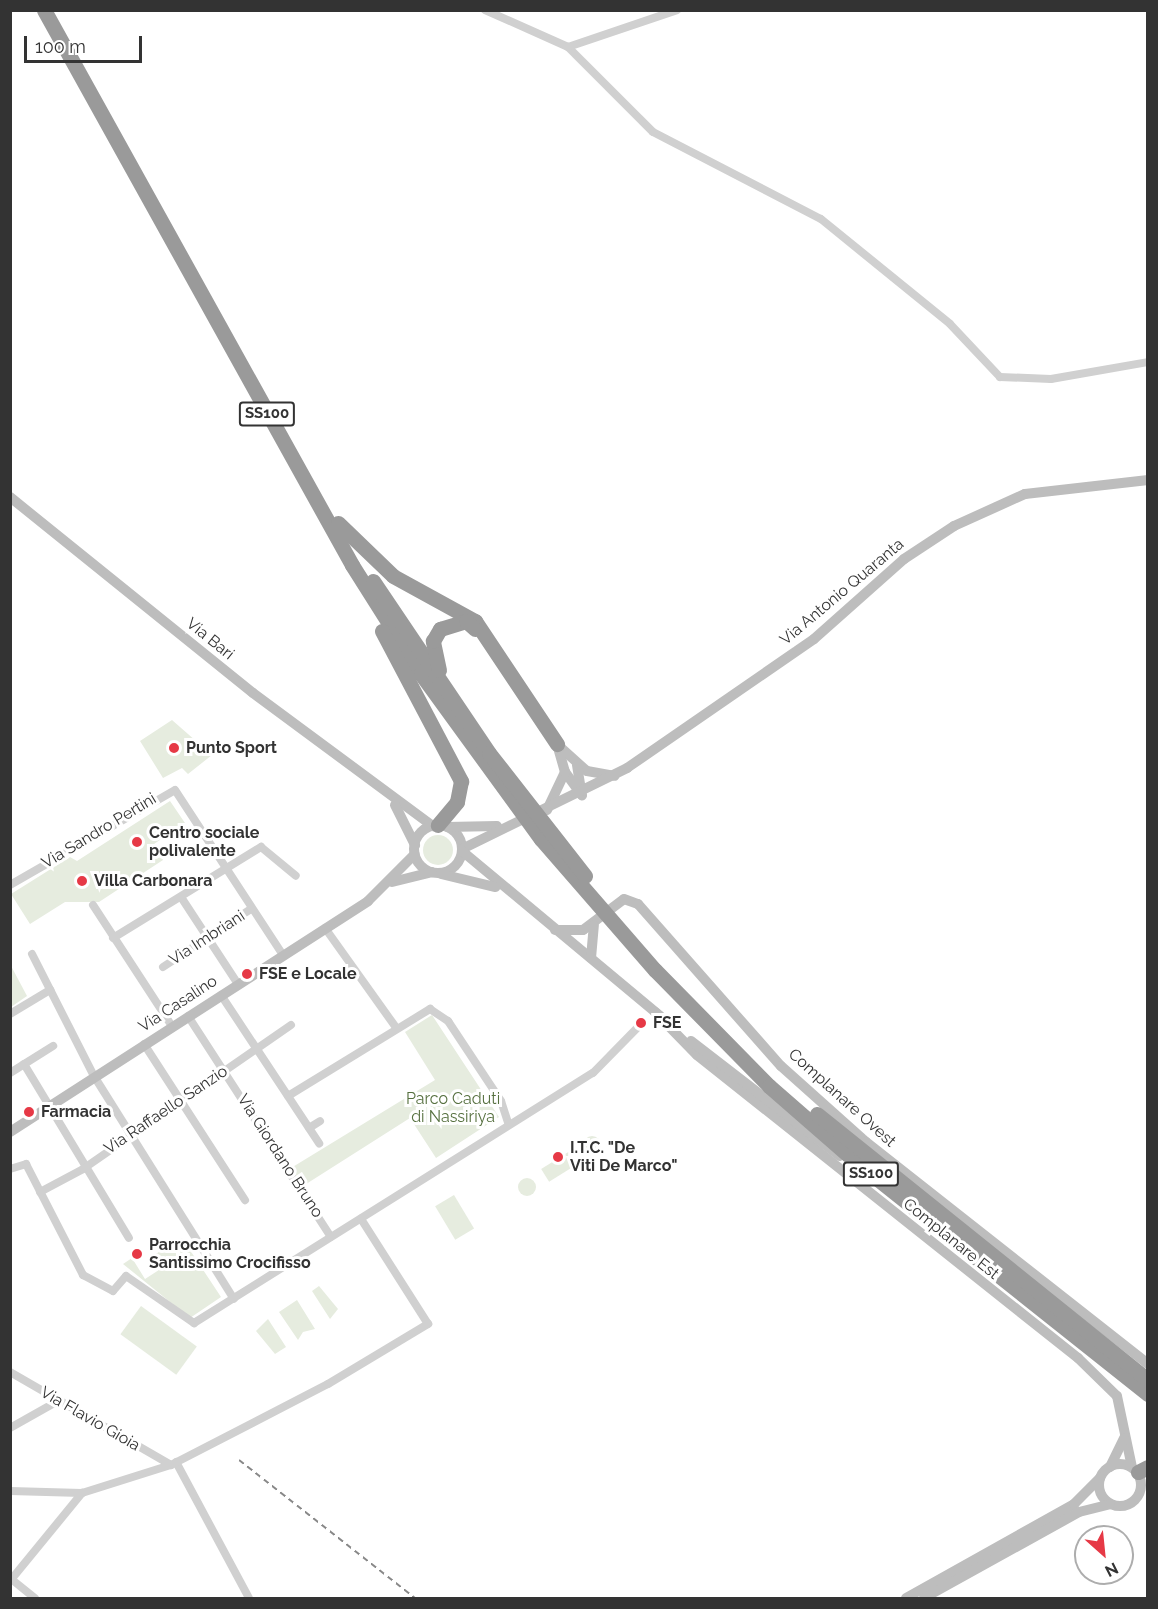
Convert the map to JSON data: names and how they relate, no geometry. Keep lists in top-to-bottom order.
{
  "streets": {
    "highway": ["SS100"],
    "main road": [
      "Via Antonio Quaranta",
      "Via Bari",
      "Via Casalino",
      "Complanare Ovest",
      "Complanare Est"
    ],
    "street": [
      "Via Sandro Pertini",
      "Via Imbriani",
      "Via Raffaello Sanzio",
      "Via Giordano Bruno",
      "Via Flavio Gioia"
    ]
  },
  "crossings": [
    ["SS100", "Via Bari"],
    ["SS100", "Via Casalino"],
    ["Via Bari", "Via Casalino"],
    ["Via Sandro Pertini", "Via Imbriani"],
    ["Via Sandro Pertini", "Via Casalino"],
    ["Via Casalino", "Via Giordano Bruno"],
    ["Via Raffaello Sanzio", "Via Giordano Bruno"]
  ],
  "parks": ["Parco Caduti di Nassiriya"],
  "places": [
    "Punto Sport",
    "Centro sociale polivalente",
    "Villa Carbonara",
    "FSE e Locale",
    "FSE",
    "Farmacia",
    "I.T.C. \"De Viti De Marco\"",
    "Parrocchia Santissimo Crocifisso"
  ],
  "scale_bar": "100 m",
  "north": "bottom right"
}
